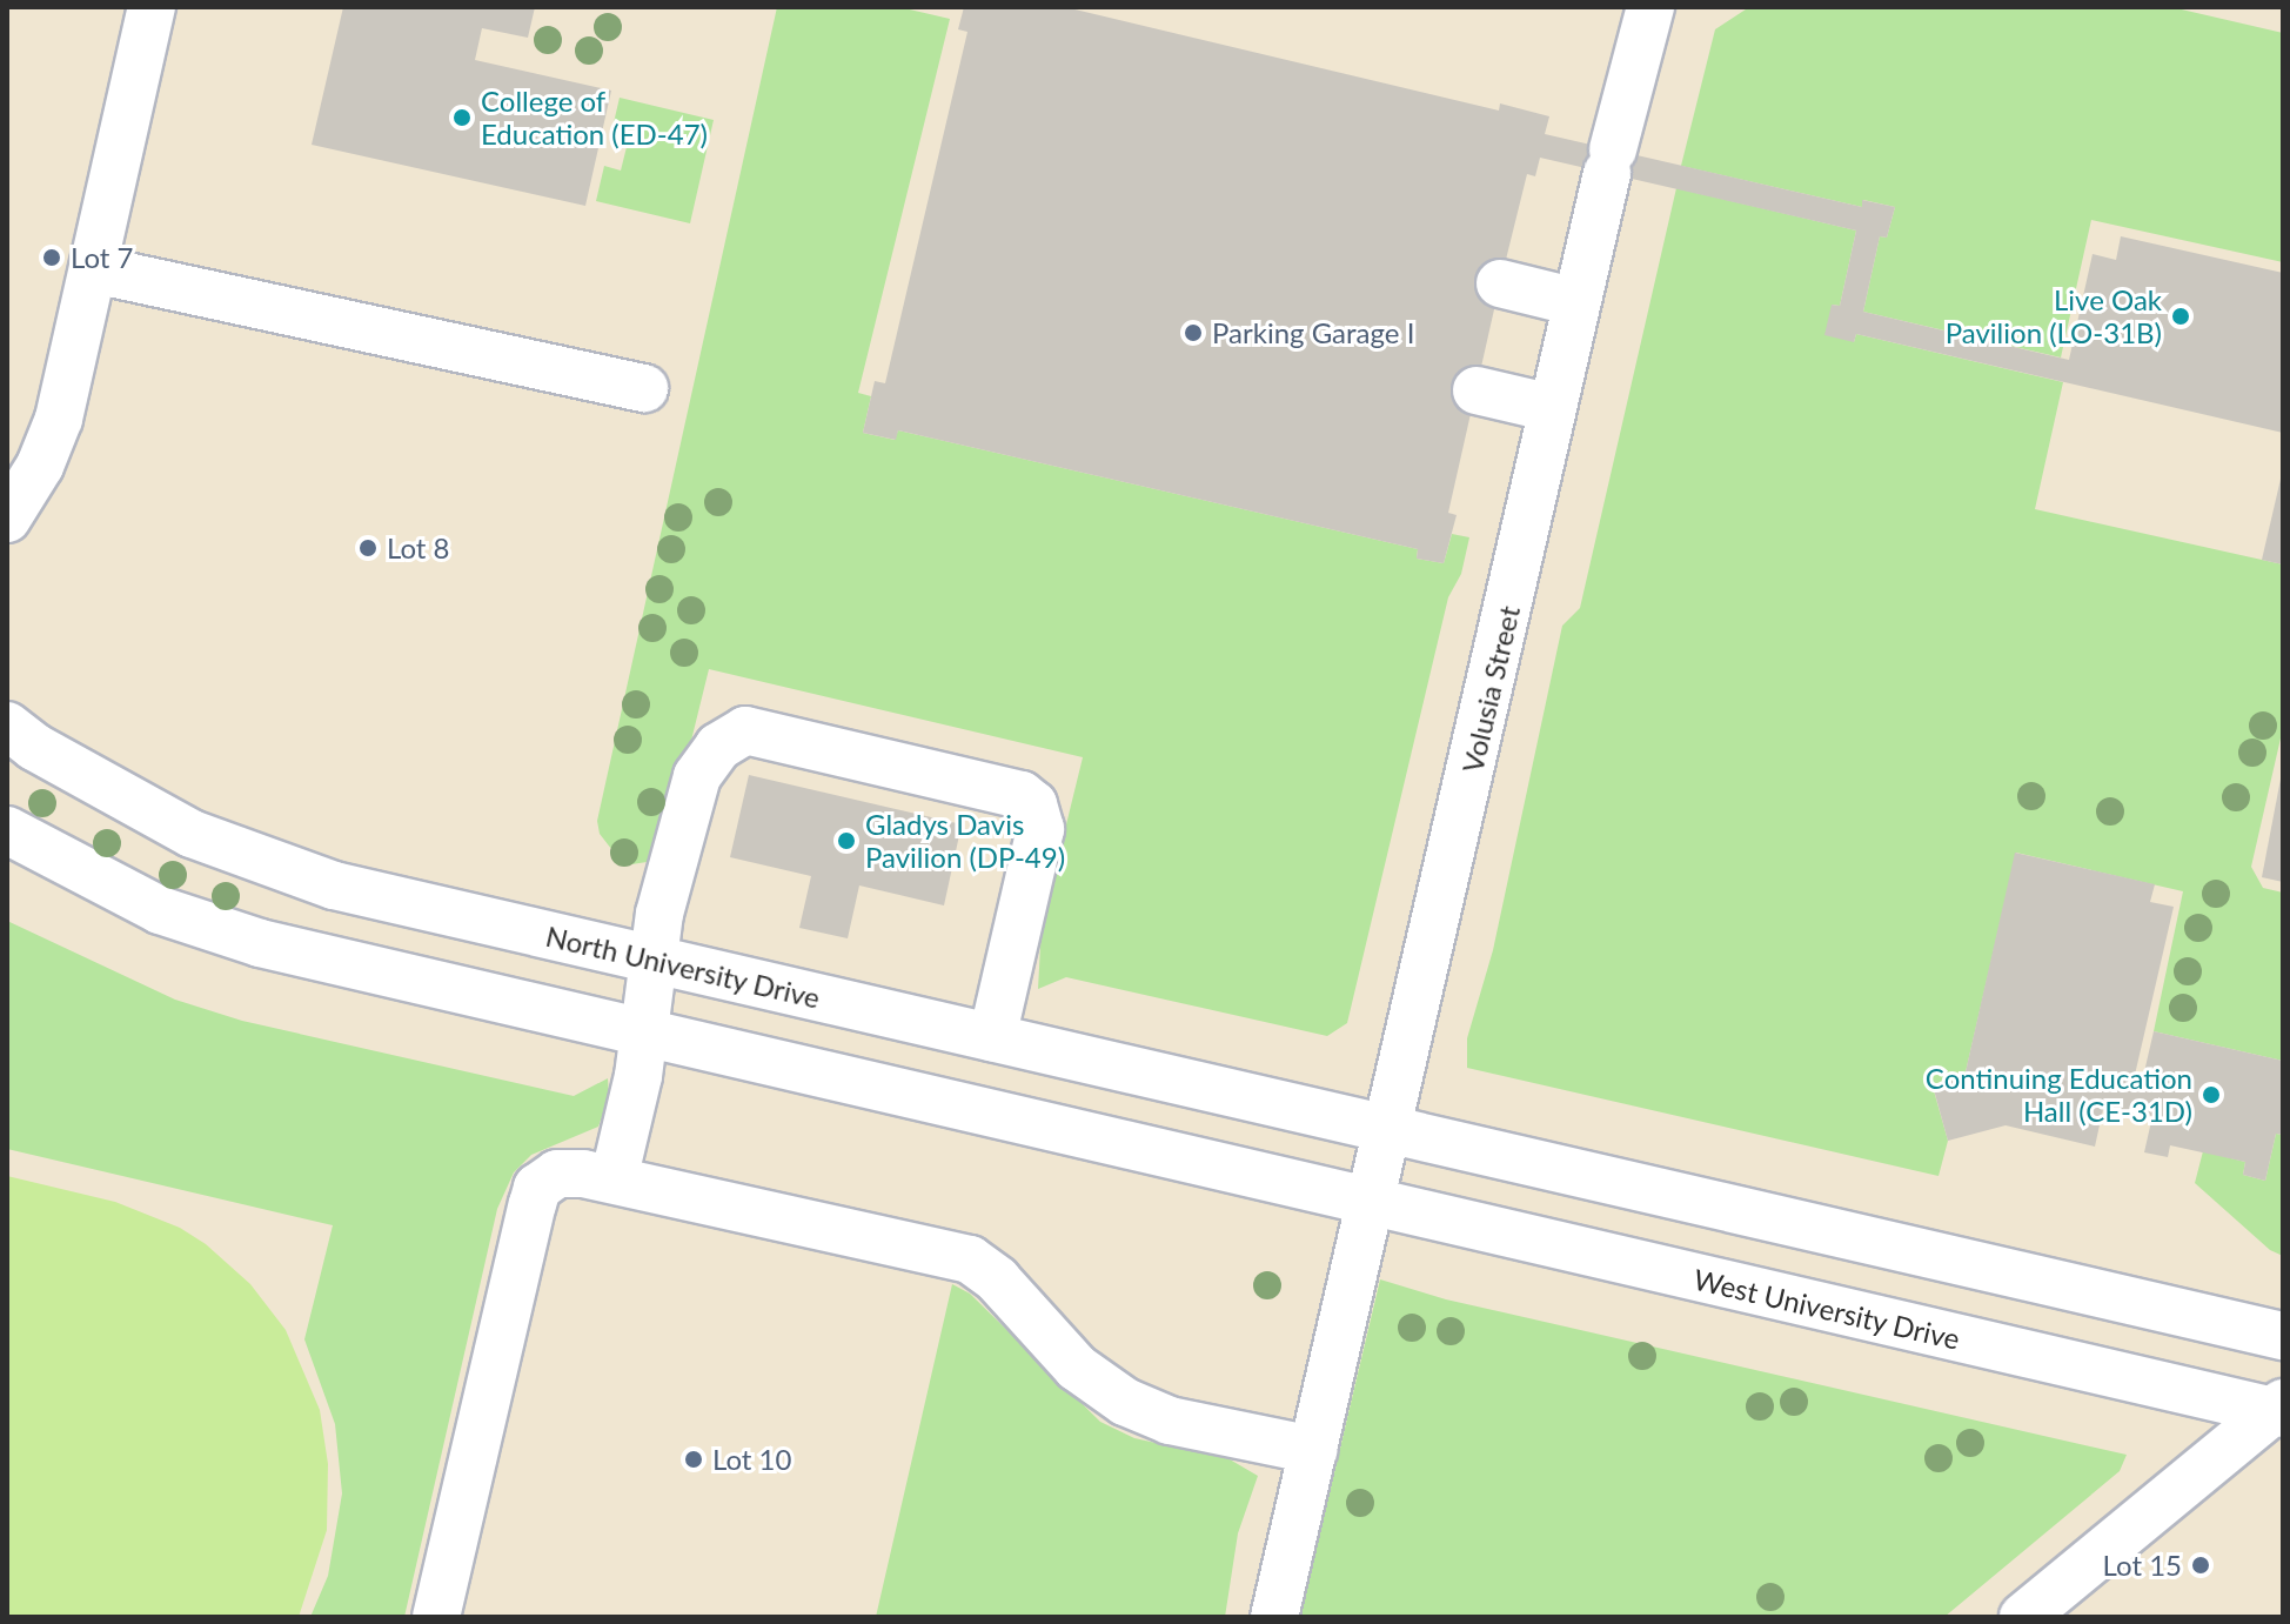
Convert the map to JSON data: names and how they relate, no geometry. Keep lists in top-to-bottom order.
{
  "streets": {
    "street": ["Volusia Street", "North University Drive", "West University Drive"]
  },
  "crossings": [
    ["Volusia Street", "North University Drive"],
    ["Volusia Street", "West University Drive"]
  ],
  "places": [
    "College of Education (ED-47)",
    "Lot 7",
    "Live Oak Pavilion (LO-31B)",
    "Parking Garage I",
    "Lot 8",
    "Gladys Davis Pavilion (DP-49)",
    "Continuing Education Hall (CE-31D)",
    "Lot 10",
    "Lot 15"
  ]
}
